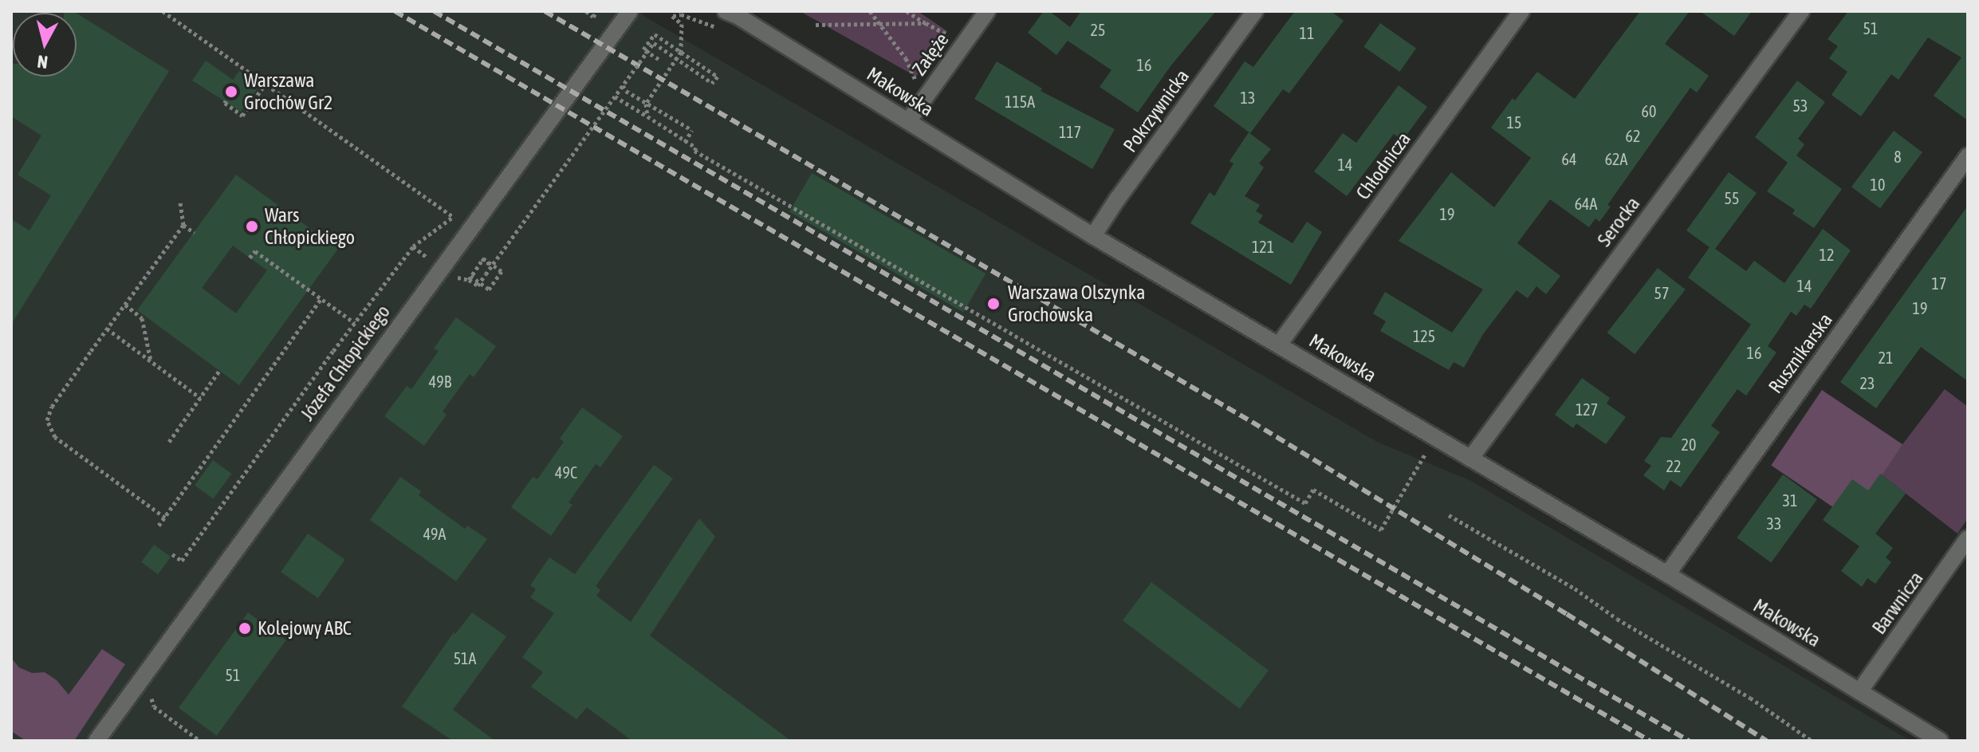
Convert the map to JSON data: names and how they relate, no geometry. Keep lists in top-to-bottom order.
{
  "streets": {
    "street": [
      "Załęże",
      "Makowska",
      "Pokrzywnicka",
      "Chłodnicza",
      "Serocka",
      "Rusznikarska",
      "Józefa Chłopickiego",
      "Barwnicza"
    ]
  },
  "crossings": [
    ["Załęże", "Makowska"],
    ["Makowska", "Pokrzywnicka"],
    ["Makowska", "Chłodnicza"],
    ["Makowska", "Serocka"],
    ["Makowska", "Rusznikarska"],
    ["Makowska", "Barwnicza"]
  ],
  "places": [
    "Warszawa Grochów Gr2",
    "Wars Chłopickiego",
    "Warszawa Olszynka Grochowska",
    "Kolejowy ABC"
  ],
  "house_numbers": [
    "51",
    "25",
    "11",
    "16",
    "13",
    "115A",
    "53",
    "60",
    "15",
    "117",
    "62",
    "8",
    "64",
    "62A",
    "14",
    "10",
    "55",
    "64A",
    "19",
    "121",
    "12",
    "17",
    "14",
    "57",
    "19",
    "125",
    "16",
    "21",
    "49B",
    "23",
    "127",
    "20",
    "22",
    "49C",
    "31",
    "33",
    "49A",
    "51A",
    "51"
  ],
  "north": "bottom"
}
